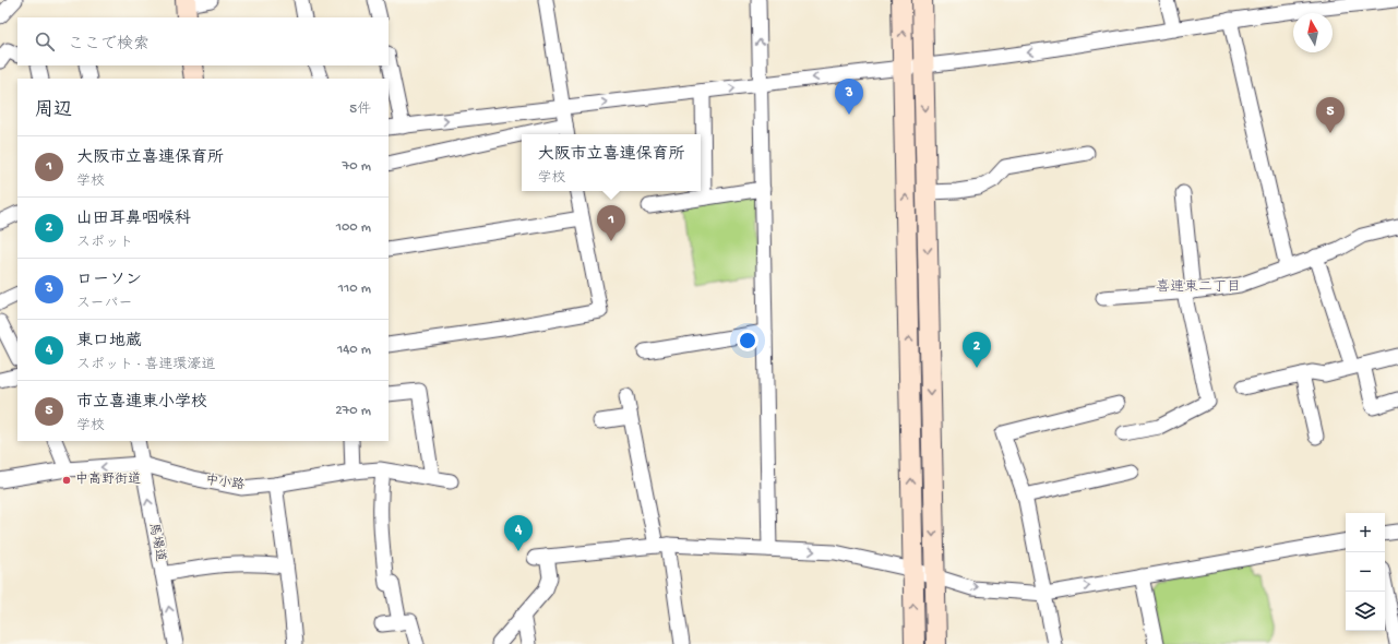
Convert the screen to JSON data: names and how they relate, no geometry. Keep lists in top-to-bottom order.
{
  "streets": {
    "street": ["中小路", "馬場道"]
  },
  "crossings": [
    ["中小路", "馬場道"]
  ],
  "districts": ["喜連東二丁目"],
  "places": ["中高野街道"],
  "north": "top",
  "page": {
    "search": "ここで検索",
    "pins": [
      "3",
      "5",
      "1",
      "2",
      "4"
    ],
    "heading": ["周辺", "5件"],
    "popup": ["大阪市立喜連保育所", "学校"],
    "list": [
      {
        "mark": "1",
        "name": "大阪市立喜連保育所",
        "note": "学校",
        "value": "70 m"
      },
      {
        "mark": "2",
        "name": "山田耳鼻咽喉科",
        "note": "スポット",
        "value": "100 m"
      },
      {
        "mark": "3",
        "name": "ローソン",
        "note": "スーパー",
        "value": "110 m"
      },
      {
        "mark": "4",
        "name": "東口地蔵",
        "note": "スポット · 喜連環濠道",
        "value": "140 m"
      },
      {
        "mark": "5",
        "name": "市立喜連東小学校",
        "note": "学校",
        "value": "270 m"
      }
    ],
    "map_buttons": ["+", "−"]
  }
}
